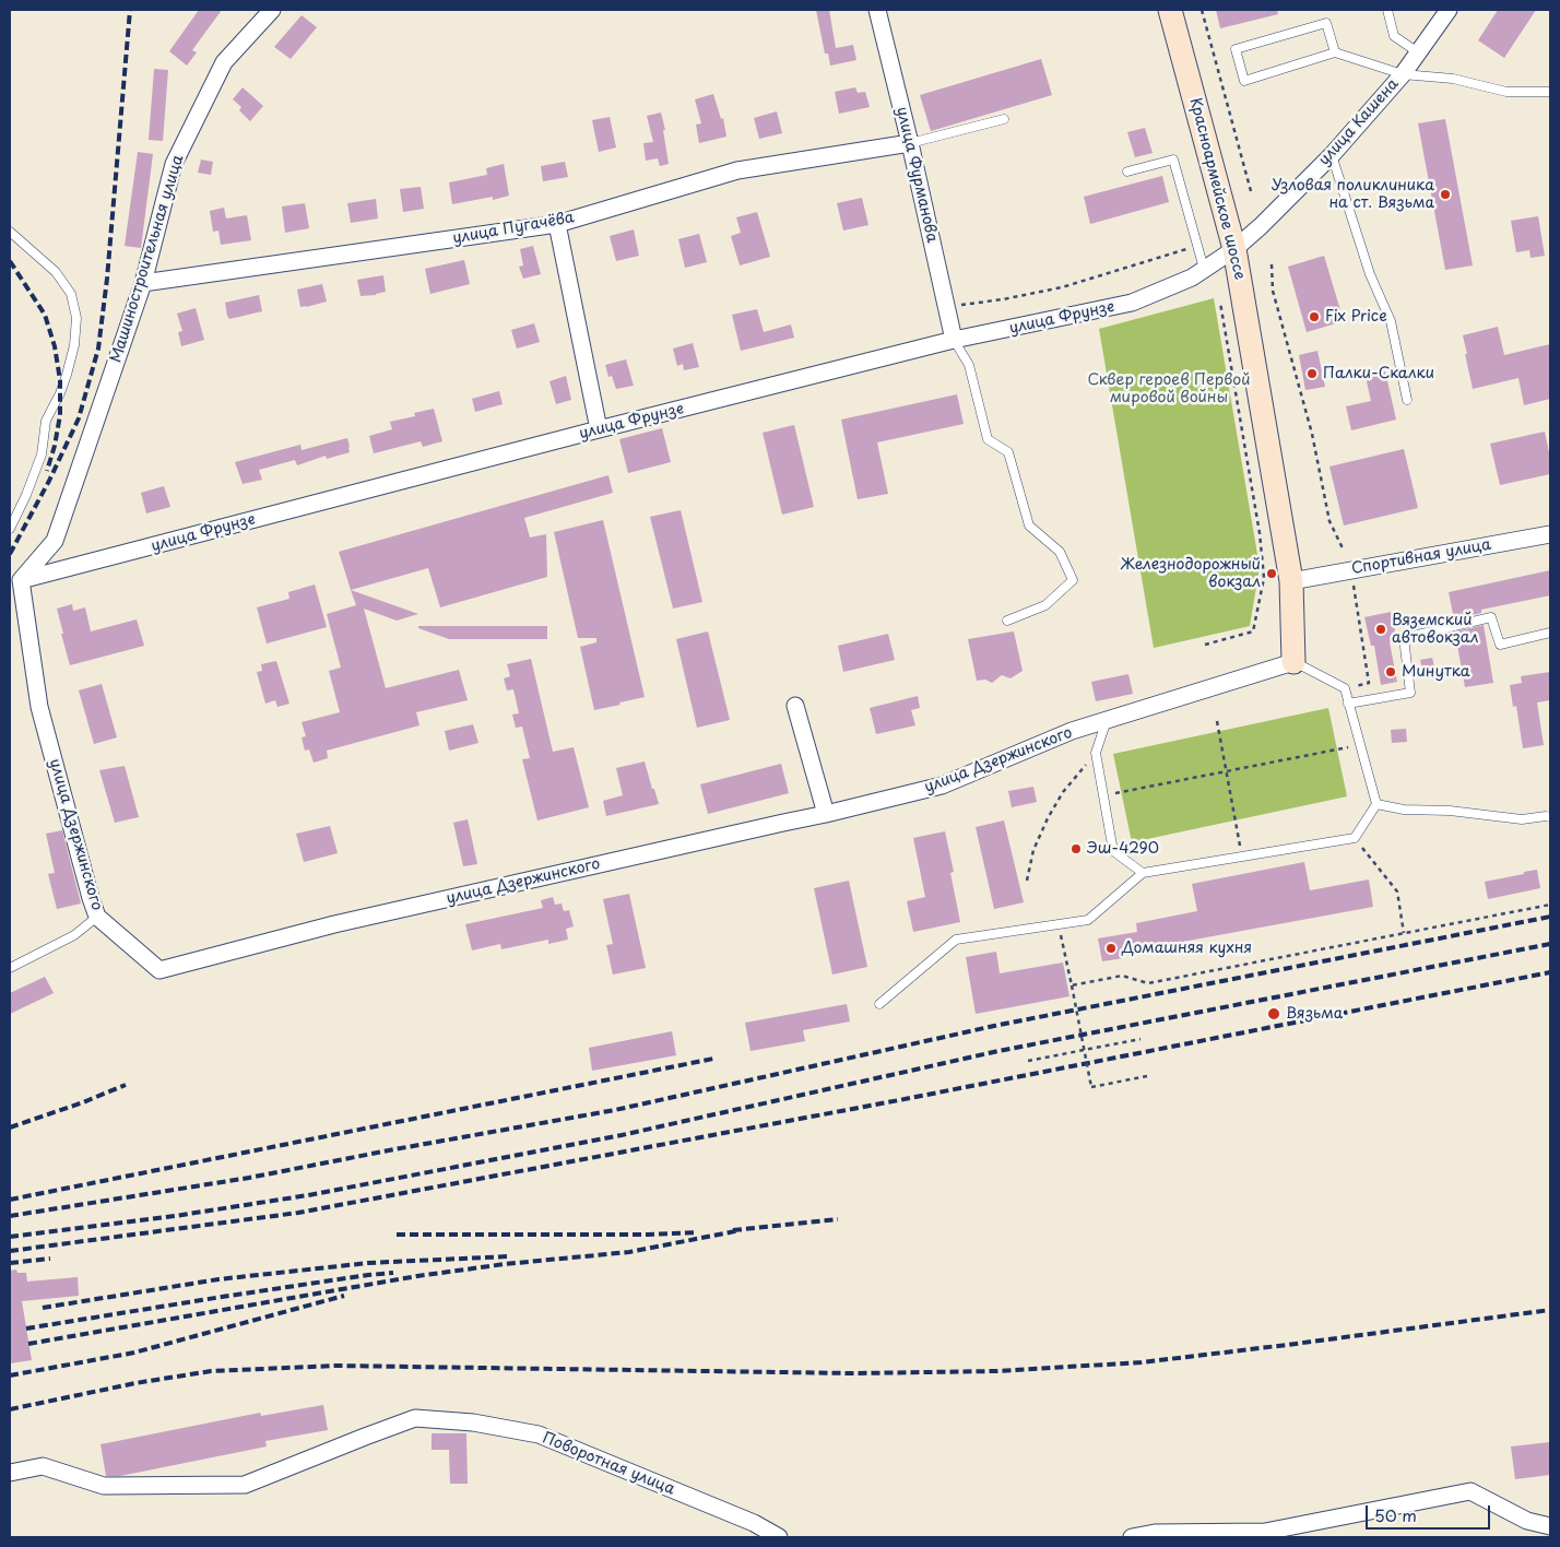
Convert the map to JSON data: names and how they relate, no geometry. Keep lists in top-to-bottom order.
{
  "streets": {
    "street": [
      "улица Кашена",
      "улица Фурманова",
      "Красноармейское шоссе",
      "улица Пугачёва",
      "Машиностроительная улица",
      "улица Фрунзе",
      "Спортивная улица",
      "улица Дзержинского",
      "Поворотная улица"
    ]
  },
  "crossings": [
    ["улица Кашена", "Красноармейское шоссе"],
    ["улица Кашена", "улица Фрунзе"],
    ["улица Фурманова", "улица Пугачёва"],
    ["улица Фурманова", "улица Фрунзе"],
    ["Красноармейское шоссе", "улица Фрунзе"],
    ["Красноармейское шоссе", "Спортивная улица"],
    ["Красноармейское шоссе", "улица Дзержинского"],
    ["улица Пугачёва", "Машиностроительная улица"],
    ["Машиностроительная улица", "улица Фрунзе"],
    ["Машиностроительная улица", "улица Дзержинского"],
    ["улица Фрунзе", "улица Дзержинского"]
  ],
  "parks": ["Сквер героев Первой мировой войны"],
  "places": [
    "Узловая поликлиника на ст. Вязьма",
    "Fix Price",
    "Палки-Скалки",
    "Железнодорожный вокзал",
    "Вяземский автовокзал",
    "Минутка",
    "Эш-4290",
    "Домашняя кухня",
    "Вязьма"
  ],
  "scale_bar": "50 m"
}
